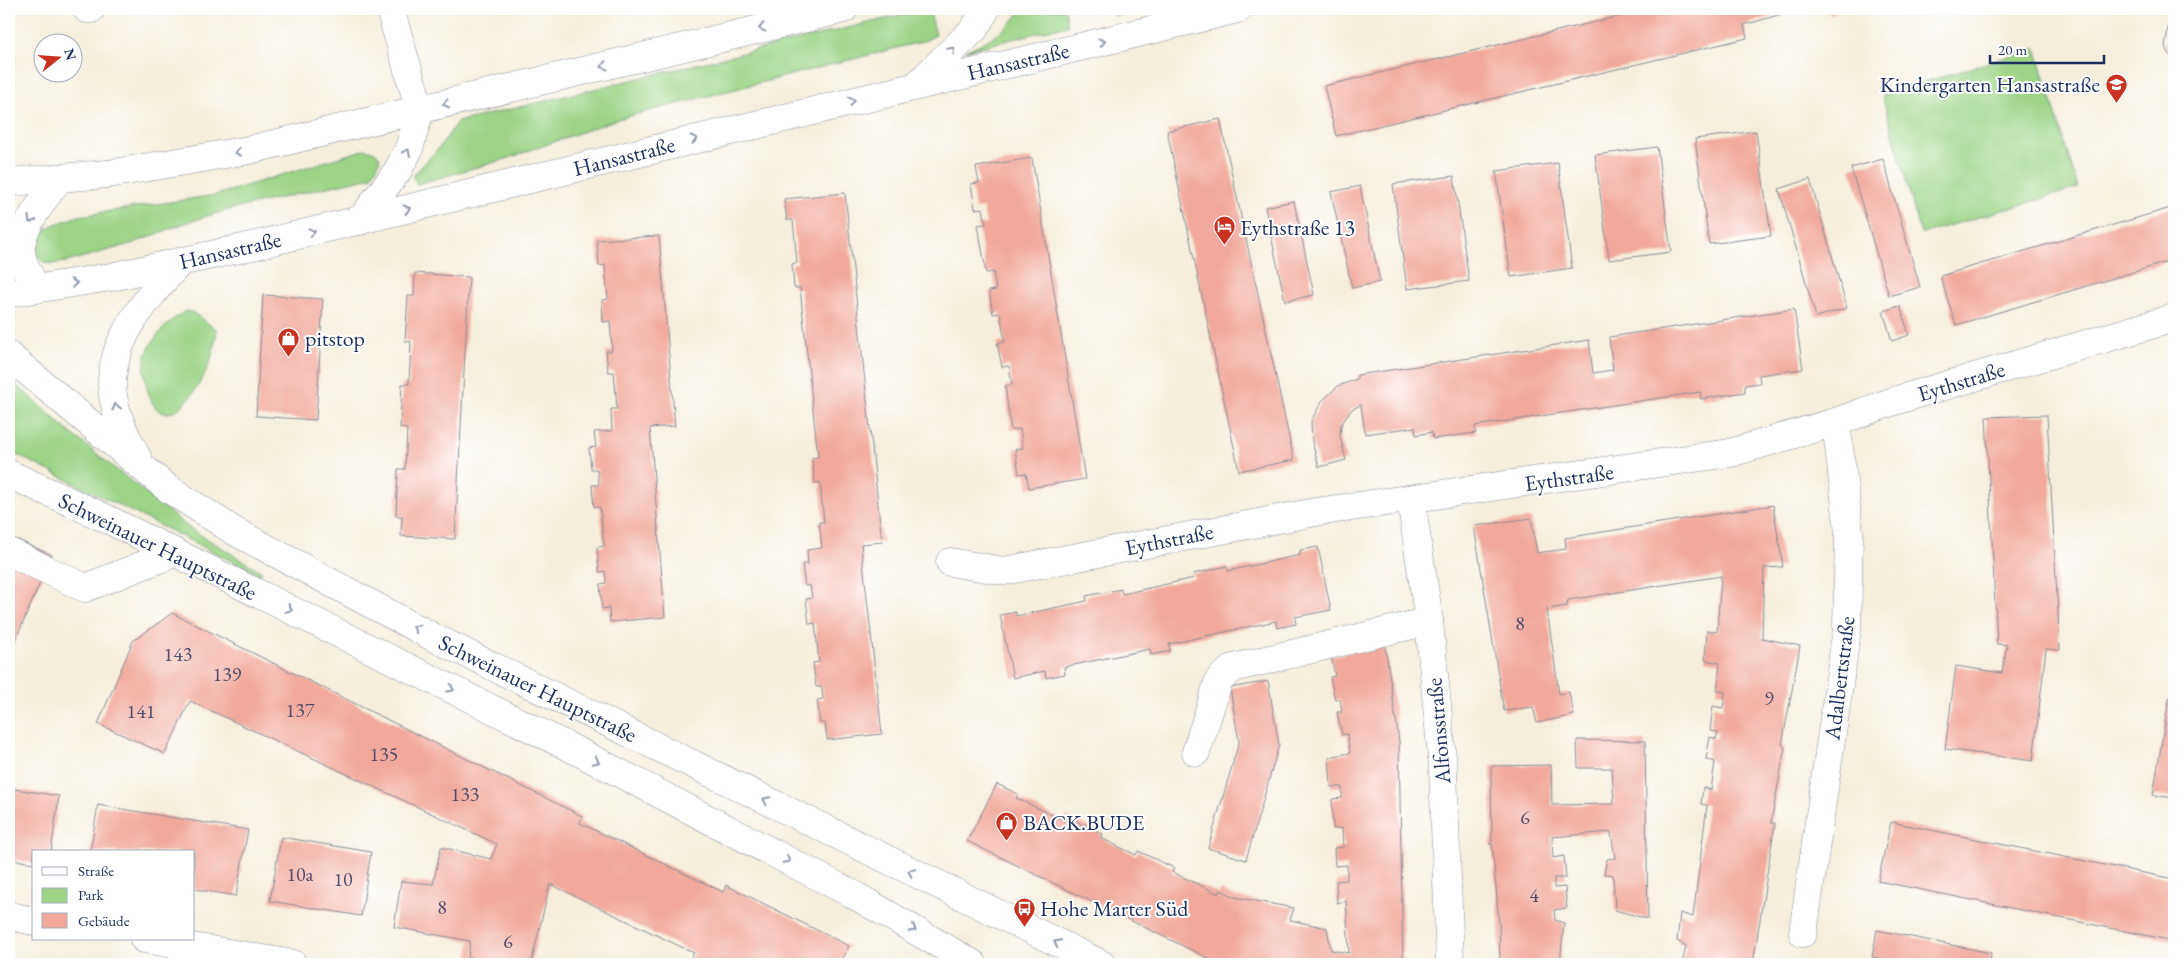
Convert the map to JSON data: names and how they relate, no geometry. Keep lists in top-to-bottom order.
{
  "streets": {
    "main road": [
      "Hansastraße",
      "Eythstraße",
      "Schweinauer Hauptstraße",
      "Adalbertstraße",
      "Alfonsstraße"
    ]
  },
  "crossings": [
    ["Eythstraße", "Adalbertstraße"],
    ["Eythstraße", "Alfonsstraße"]
  ],
  "places": {
    "school or university": ["Kindergarten Hansastraße"],
    "hotel": ["Eythstraße 13"],
    "shop": ["pitstop", "BACK.BUDE"],
    "bus stop": ["Hohe Marter Süd"]
  },
  "house_numbers": [
    "8",
    "143",
    "139",
    "9",
    "137",
    "141",
    "135",
    "133",
    "6",
    "10a",
    "10",
    "4",
    "8",
    "6"
  ],
  "legend": ["Straße", "Park", "Gebäude"],
  "scale_bar": "20 m",
  "north": "right"
}
